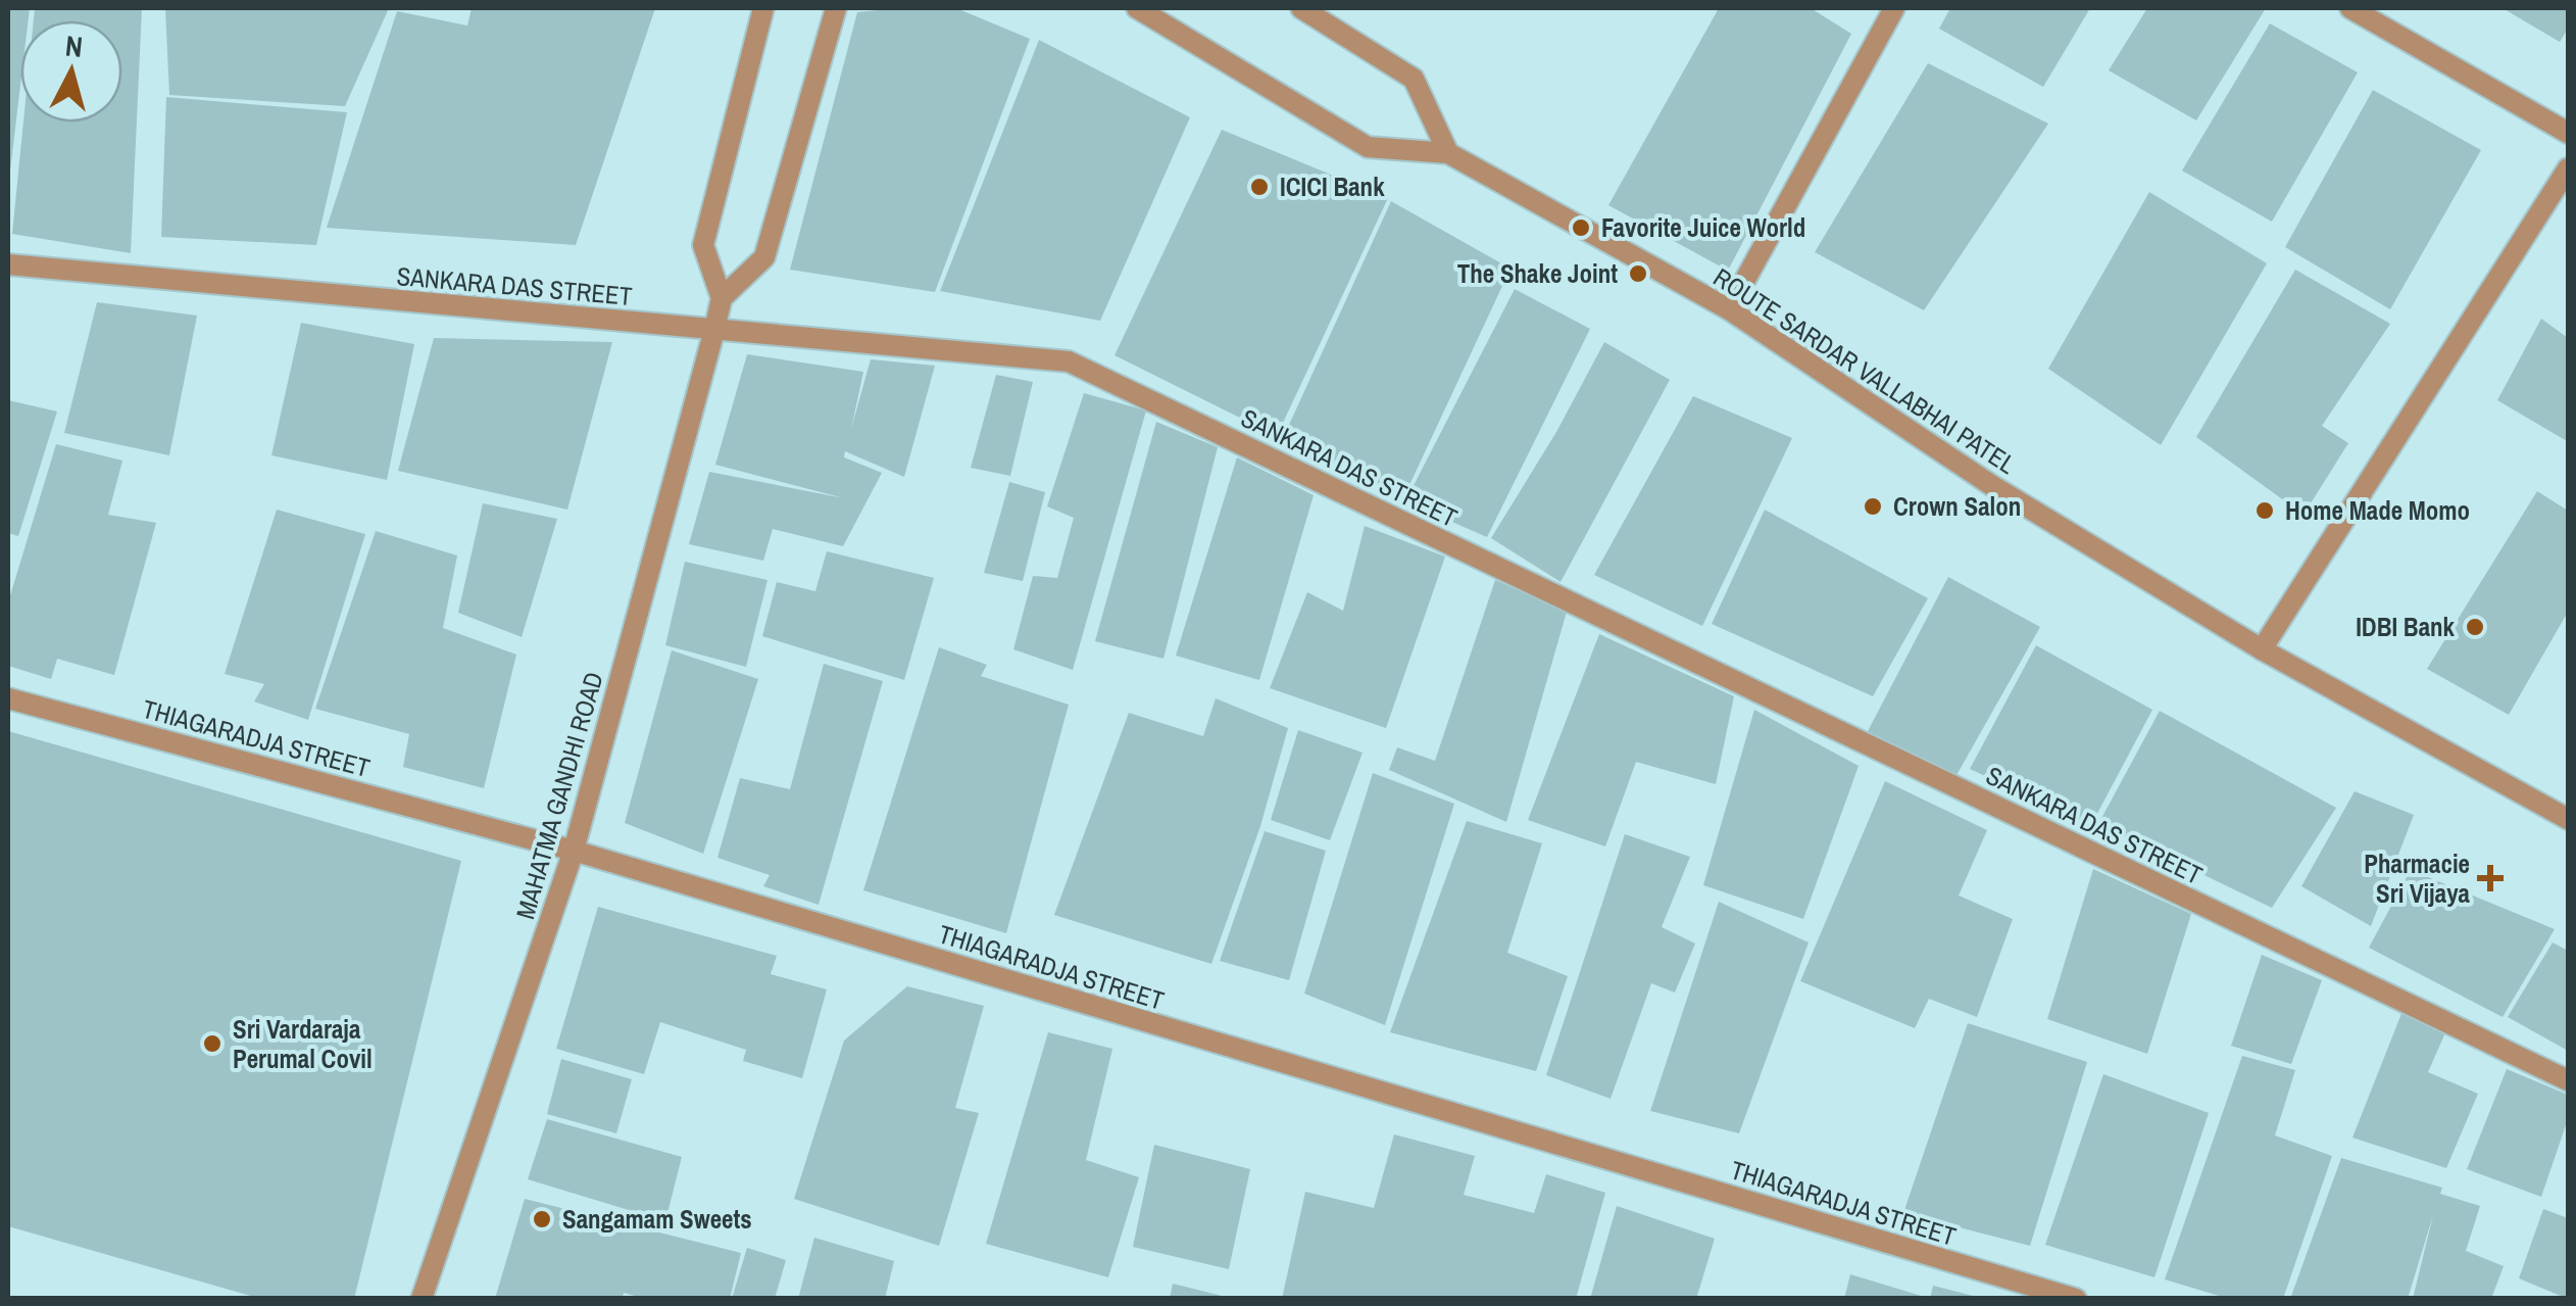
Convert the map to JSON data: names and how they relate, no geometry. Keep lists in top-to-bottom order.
{
  "streets": {
    "street": [
      "SANKARA DAS STREET",
      "ROUTE SARDAR VALLABHAI PATEL",
      "THIAGARADJA STREET",
      "MAHATMA GANDHI ROAD"
    ]
  },
  "crossings": [
    ["SANKARA DAS STREET", "MAHATMA GANDHI ROAD"],
    ["THIAGARADJA STREET", "MAHATMA GANDHI ROAD"]
  ],
  "places": {
    "other": [
      "ICICI Bank",
      "Favorite Juice World",
      "The Shake Joint",
      "Crown Salon",
      "Home Made Momo",
      "IDBI Bank",
      "Sri Vardaraja Perumal Covil",
      "Sangamam Sweets"
    ],
    "health": ["Pharmacie Sri Vijaya"]
  },
  "north": "top"
}
